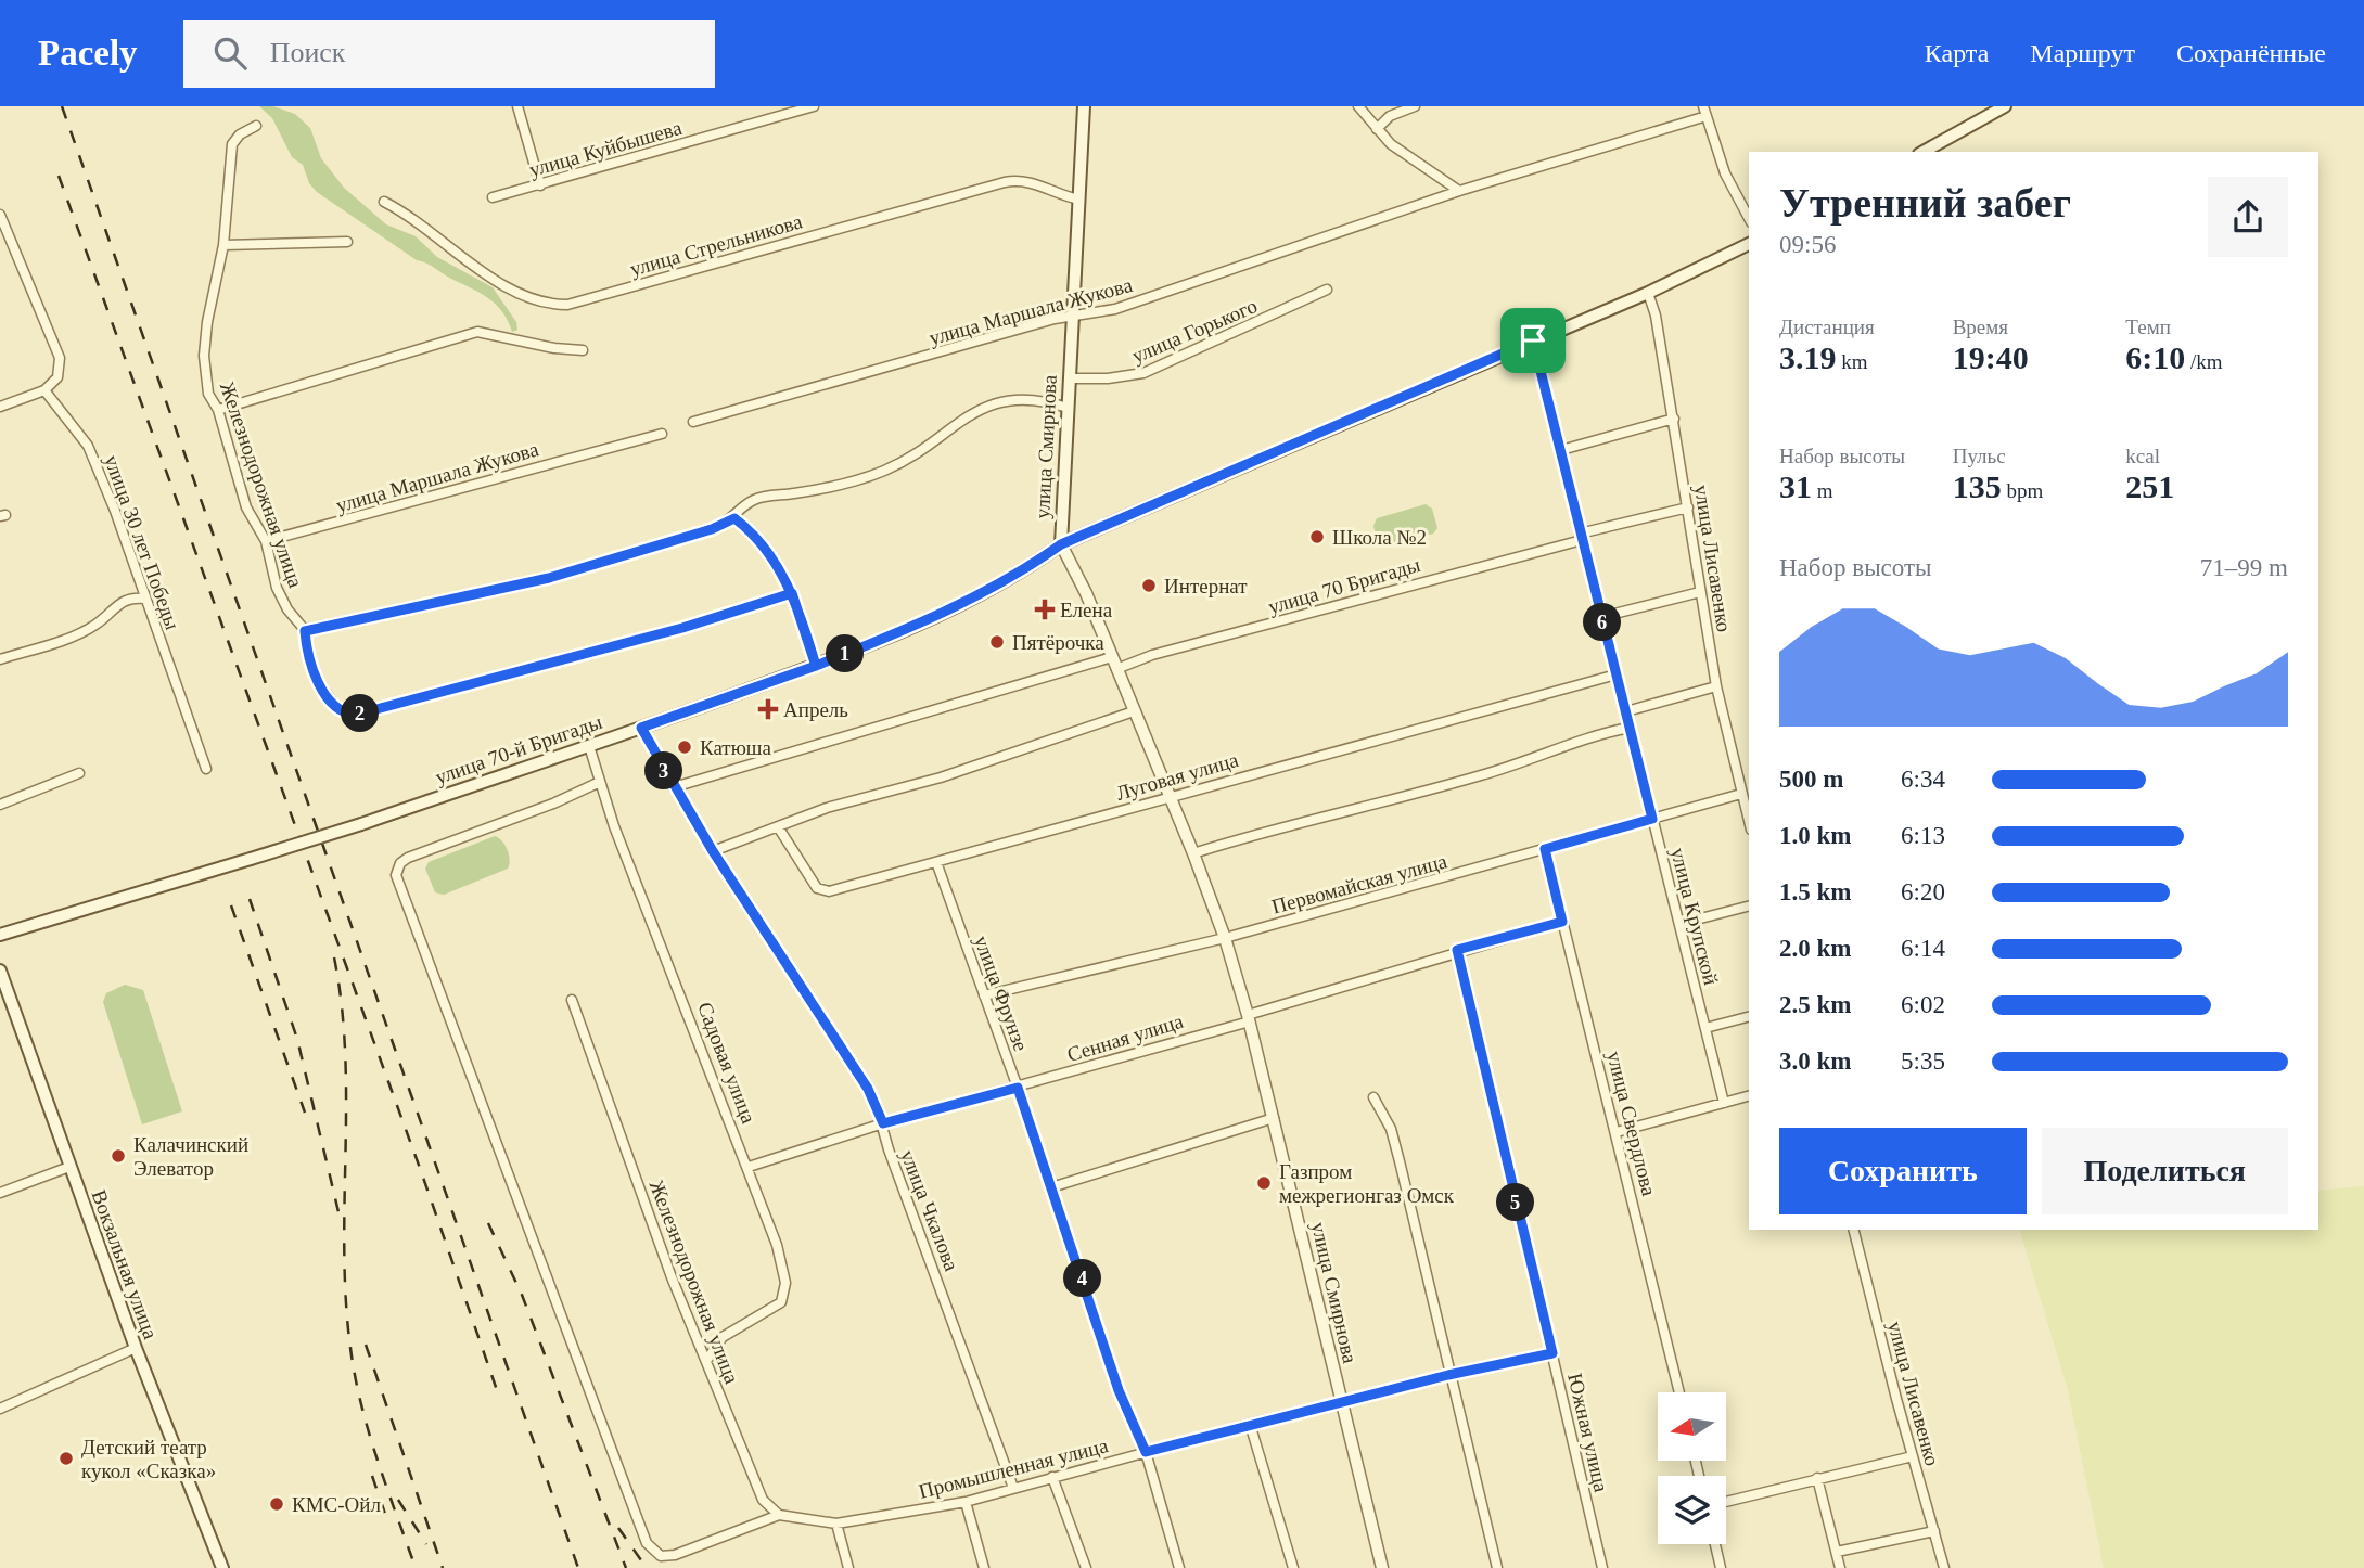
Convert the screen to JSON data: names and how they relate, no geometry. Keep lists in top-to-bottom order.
{
  "streets": {
    "main road": ["улица Смирнова", "улица 70-й Бригады", "Вокзальная улица"],
    "street": [
      "улица Куйбышева",
      "улица Стрельникова",
      "улица Маршала Жукова",
      "улица Горького",
      "Железнодорожная улица",
      "улица 30 лет Победы",
      "улица Лисавенко",
      "улица 70 Бригады",
      "Луговая улица",
      "Первомайская улица",
      "улица Крупской",
      "улица Фрунзе",
      "Сенная улица",
      "Садовая улица",
      "улица Свердлова",
      "улица Чкалова",
      "Южная улица",
      "Промышленная улица"
    ]
  },
  "crossings": [
    ["улица Стрельникова", "улица Смирнова"],
    ["улица Маршала Жукова", "улица Смирнова"],
    ["улица Маршала Жукова", "Железнодорожная улица"],
    ["улица Горького", "улица Смирнова"],
    ["улица Смирнова", "улица 70 Бригады"],
    ["улица Смирнова", "улица 70-й Бригады"],
    ["улица Смирнова", "Луговая улица"],
    ["улица Смирнова", "Первомайская улица"],
    ["улица Смирнова", "Сенная улица"],
    ["улица Смирнова", "Промышленная улица"],
    ["Железнодорожная улица", "Садовая улица"],
    ["улица Лисавенко", "улица 70 Бригады"],
    ["улица Лисавенко", "улица 70-й Бригады"],
    ["улица Лисавенко", "Первомайская улица"],
    ["улица 70 Бригады", "улица Крупской"],
    ["улица 70-й Бригады", "улица Крупской"],
    ["улица 70-й Бригады", "Садовая улица"],
    ["улица 70-й Бригады", "улица Чкалова"],
    ["Луговая улица", "улица Крупской"],
    ["Луговая улица", "улица Фрунзе"],
    ["Первомайская улица", "улица Крупской"],
    ["Первомайская улица", "улица Фрунзе"],
    ["Первомайская улица", "улица Свердлова"],
    ["улица Фрунзе", "Сенная улица"],
    ["улица Фрунзе", "Промышленная улица"],
    ["Сенная улица", "Садовая улица"],
    ["Сенная улица", "улица Свердлова"],
    ["Сенная улица", "улица Чкалова"],
    ["Сенная улица", "Южная улица"],
    ["улица Чкалова", "Промышленная улица"],
    ["Южная улица", "Промышленная улица"]
  ],
  "places": {
    "other": [
      "Школа №2",
      "Интернат",
      "Пятёрочка",
      "Катюша",
      "Калачинский Элеватор",
      "Газпром межрегионгаз Омск",
      "Детский театр кукол «Сказка»",
      "КМС-Ойл"
    ],
    "health": ["Елена", "Апрель"]
  },
  "north": "left",
  "page": {
    "header": "Pacely",
    "search": "Поиск",
    "nav": ["Карта", "Маршрут", "Сохранённые"],
    "heading": ["Утренний забег", "09:56"],
    "stats": [
      ["Дистанция", "3.19 km"],
      ["Время", "19:40"],
      ["Темп", "6:10 /km"],
      ["Набор высоты", "31 m"],
      ["Пульс", "135 bpm"],
      ["kcal", "251"]
    ],
    "chart": ["Набор высоты", "71–99 m"],
    "pins": [
      "6",
      "1",
      "2",
      "3",
      "5",
      "4"
    ],
    "list": [
      {
        "name": "500 m",
        "note": "6:34"
      },
      {
        "name": "1.0 km",
        "note": "6:13"
      },
      {
        "name": "1.5 km",
        "note": "6:20"
      },
      {
        "name": "2.0 km",
        "note": "6:14"
      },
      {
        "name": "2.5 km",
        "note": "6:02"
      },
      {
        "name": "3.0 km",
        "note": "5:35"
      }
    ],
    "buttons": ["Сохранить", "Поделиться"]
  }
}
